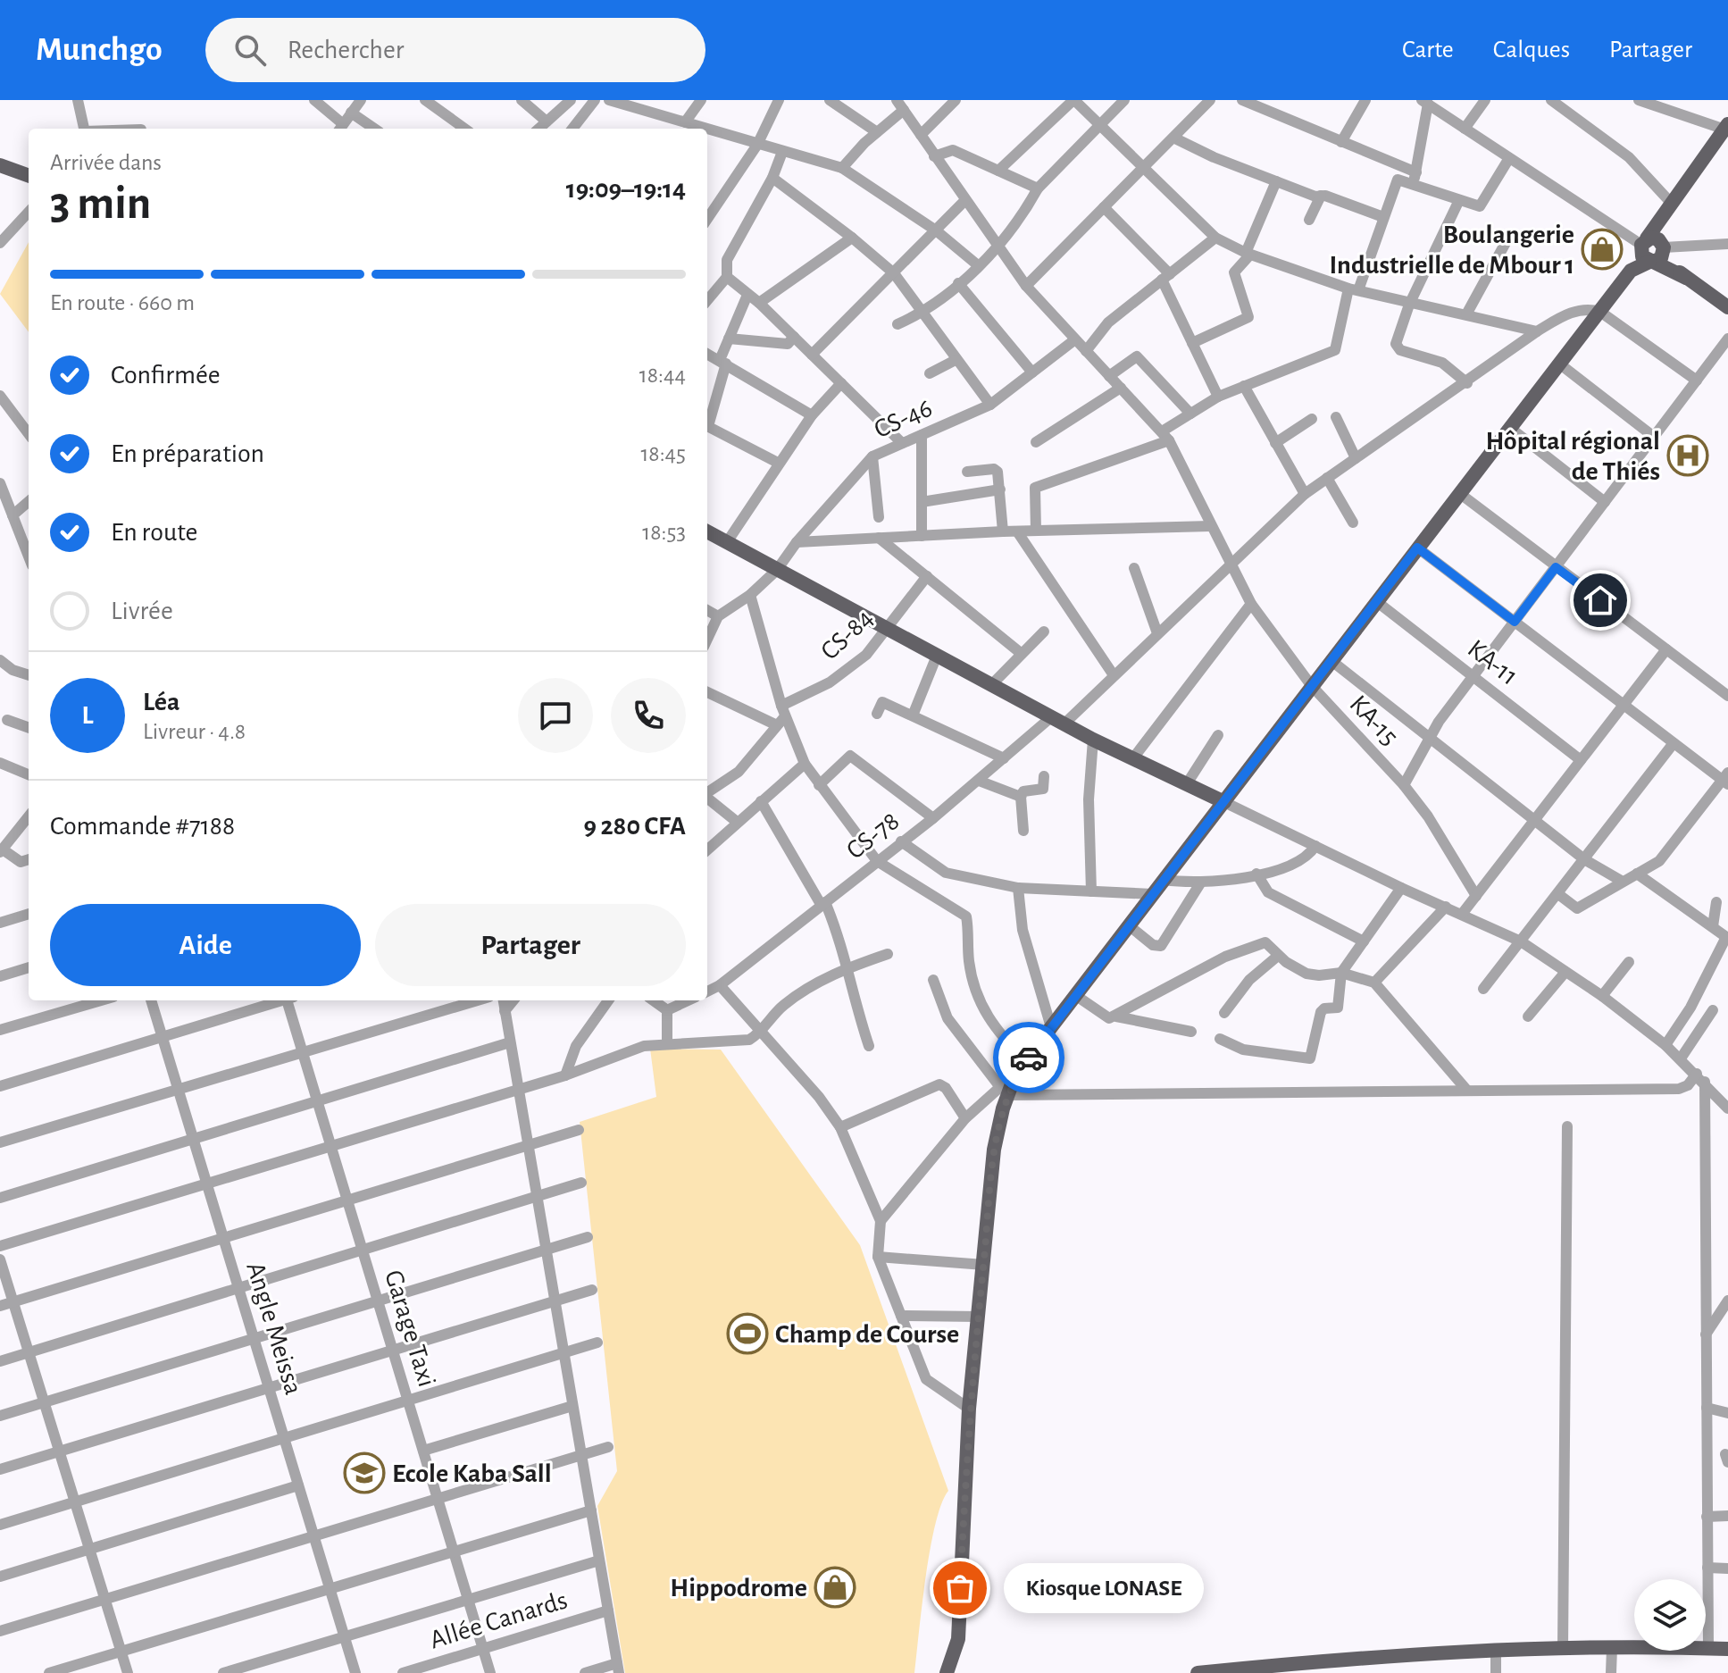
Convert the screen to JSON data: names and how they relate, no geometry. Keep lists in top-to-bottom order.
{
  "streets": {
    "street": [
      "CS-46",
      "CS-84",
      "KA-11",
      "KA-15",
      "CS-78",
      "Angle Meissa",
      "Garage Taxi",
      "Allée Canards"
    ]
  },
  "crossings": [
    ["CS-46", "KA-15"],
    ["KA-15", "CS-78"],
    ["Garage Taxi", "Allée Canards"]
  ],
  "places": {
    "shop": ["Boulangerie Industrielle de Mbour 1", "Hippodrome"],
    "hospital": ["Hôpital régional de Thiés"],
    "sports": ["Champ de Course"],
    "school or university": ["Ecole Kaba Sall"],
    "other": ["Kiosque LONASE"]
  },
  "page": {
    "header": "Munchgo",
    "search": "Rechercher",
    "nav": ["Carte", "Calques", "Partager"],
    "heading": ["3 min", "Arrivée dans", "19:09–19:14"],
    "panel": [
      "Léa",
      "Livreur · 4.8",
      "Commande #7188",
      "9 280 CFA"
    ],
    "bar": "En route · 660 m",
    "list": [
      ["Confirmée", "18:44"],
      ["En préparation", "18:45"],
      ["En route", "18:53"],
      "Livrée"
    ],
    "round": "L",
    "buttons": ["Aide", "Partager"],
    "bubble": "Kiosque LONASE"
  }
}
